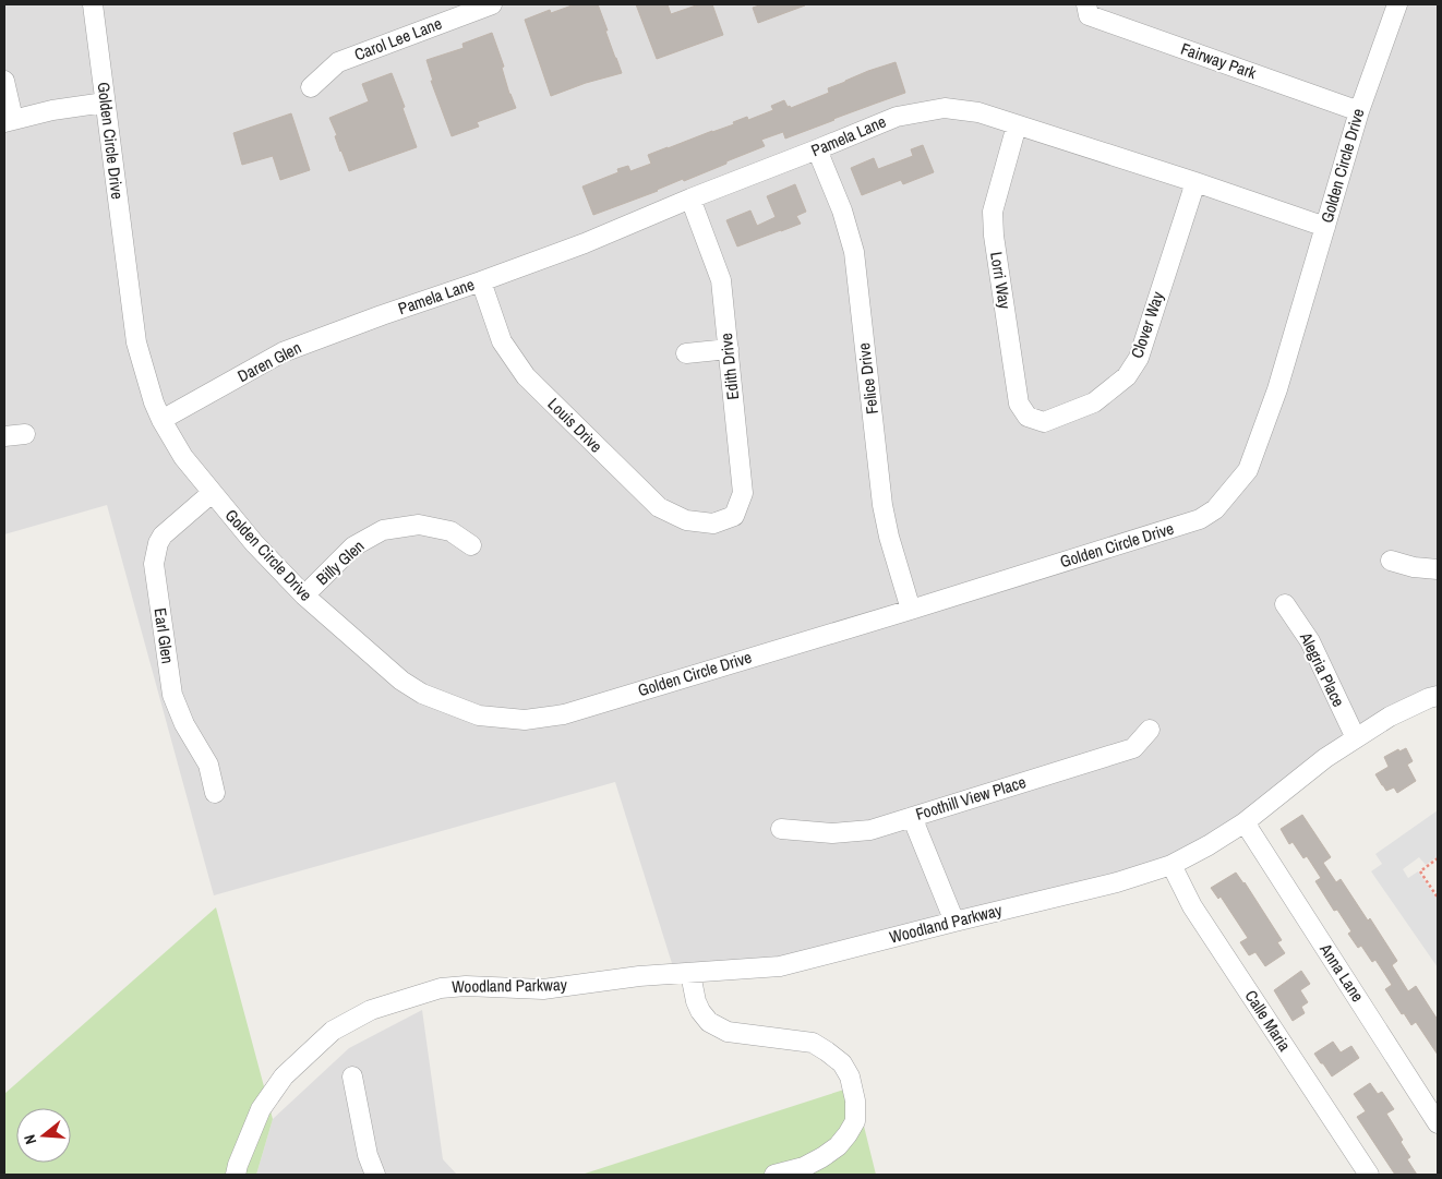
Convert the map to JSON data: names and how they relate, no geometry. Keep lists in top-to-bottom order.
{
  "streets": {
    "street": [
      "Carol Lee Lane",
      "Fairway Park",
      "Pamela Lane",
      "Golden Circle Drive",
      "Lorri Way",
      "Clover Way",
      "Daren Glen",
      "Edith Drive",
      "Felice Drive",
      "Louis Drive",
      "Billy Glen",
      "Earl Glen",
      "Alegria Place",
      "Foothill View Place",
      "Woodland Parkway",
      "Anna Lane",
      "Calle Maria"
    ]
  },
  "crossings": [
    ["Fairway Park", "Golden Circle Drive"],
    ["Pamela Lane", "Golden Circle Drive"],
    ["Pamela Lane", "Lorri Way"],
    ["Pamela Lane", "Clover Way"],
    ["Pamela Lane", "Daren Glen"],
    ["Pamela Lane", "Edith Drive"],
    ["Pamela Lane", "Felice Drive"],
    ["Pamela Lane", "Louis Drive"],
    ["Golden Circle Drive", "Daren Glen"],
    ["Golden Circle Drive", "Felice Drive"],
    ["Golden Circle Drive", "Billy Glen"],
    ["Golden Circle Drive", "Earl Glen"],
    ["Lorri Way", "Clover Way"],
    ["Edith Drive", "Louis Drive"],
    ["Alegria Place", "Woodland Parkway"],
    ["Woodland Parkway", "Anna Lane"],
    ["Woodland Parkway", "Calle Maria"]
  ],
  "north": "left"
}
